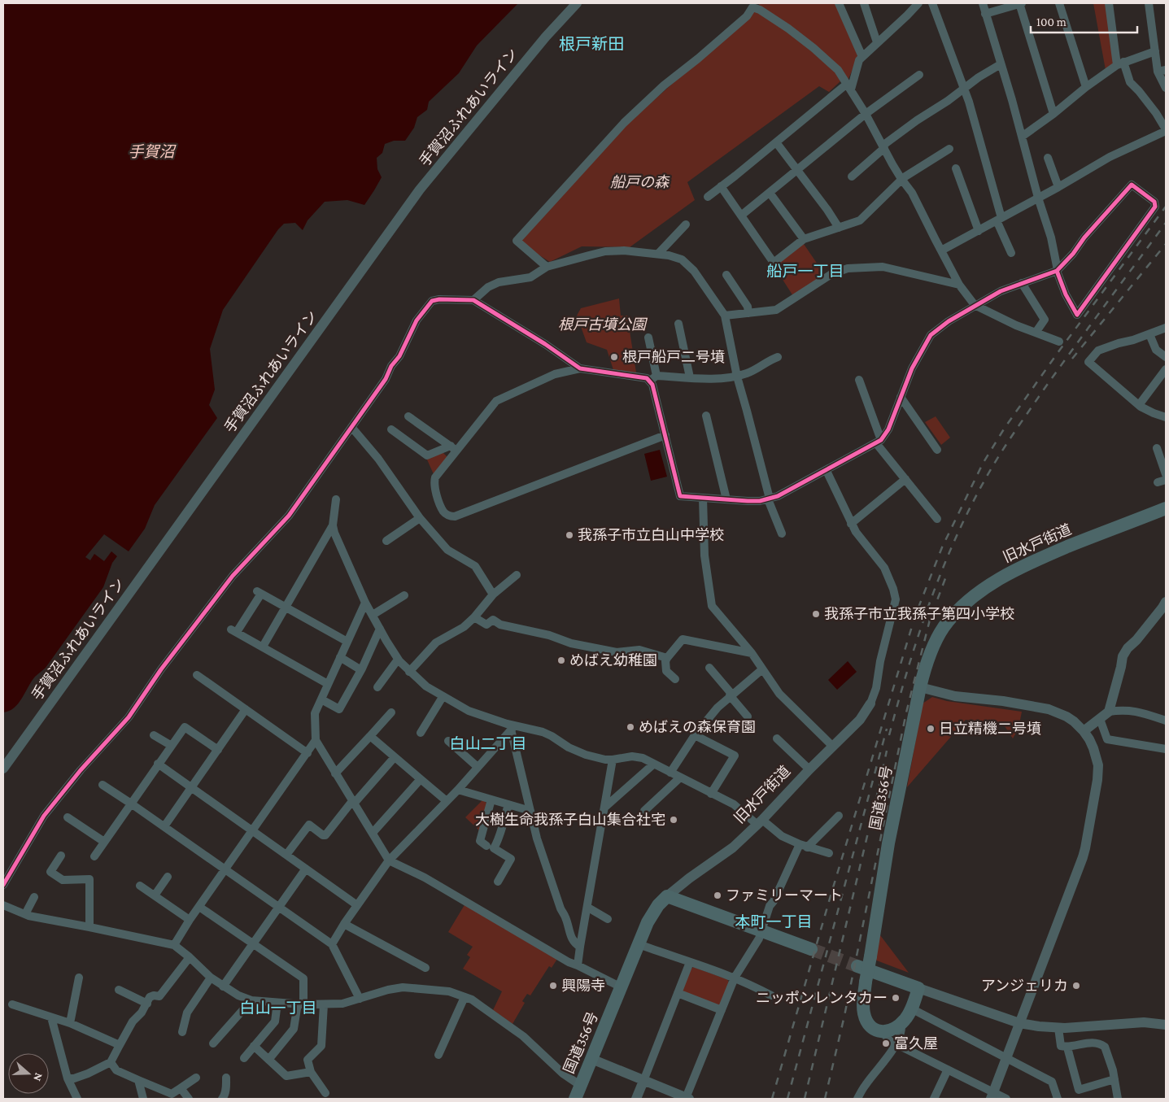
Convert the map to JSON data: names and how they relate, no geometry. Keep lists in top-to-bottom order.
{
  "streets": {
    "highway": ["旧水戸街道", "国道356号"],
    "street": ["手賀沼ふれあいライン"]
  },
  "crossings": [
    ["旧水戸街道", "国道356号"]
  ],
  "districts": [
    "根戸新田",
    "船戸一丁目",
    "白山二丁目",
    "本町一丁目",
    "白山一丁目"
  ],
  "water": ["手賀沼"],
  "parks": ["船戸の森", "根戸古墳公園"],
  "places": [
    "根戸船戸二号墳",
    "我孫子市立白山中学校",
    "我孫子市立我孫子第四小学校",
    "めばえ幼稚園",
    "めばえの森保育園",
    "日立精機二号墳",
    "大樹生命我孫子白山集合社宅",
    "ファミリーマート",
    "興陽寺",
    "アンジェリカ",
    "ニッポンレンタカー",
    "富久屋"
  ],
  "scale_bar": "100 m",
  "north": "right"
}
